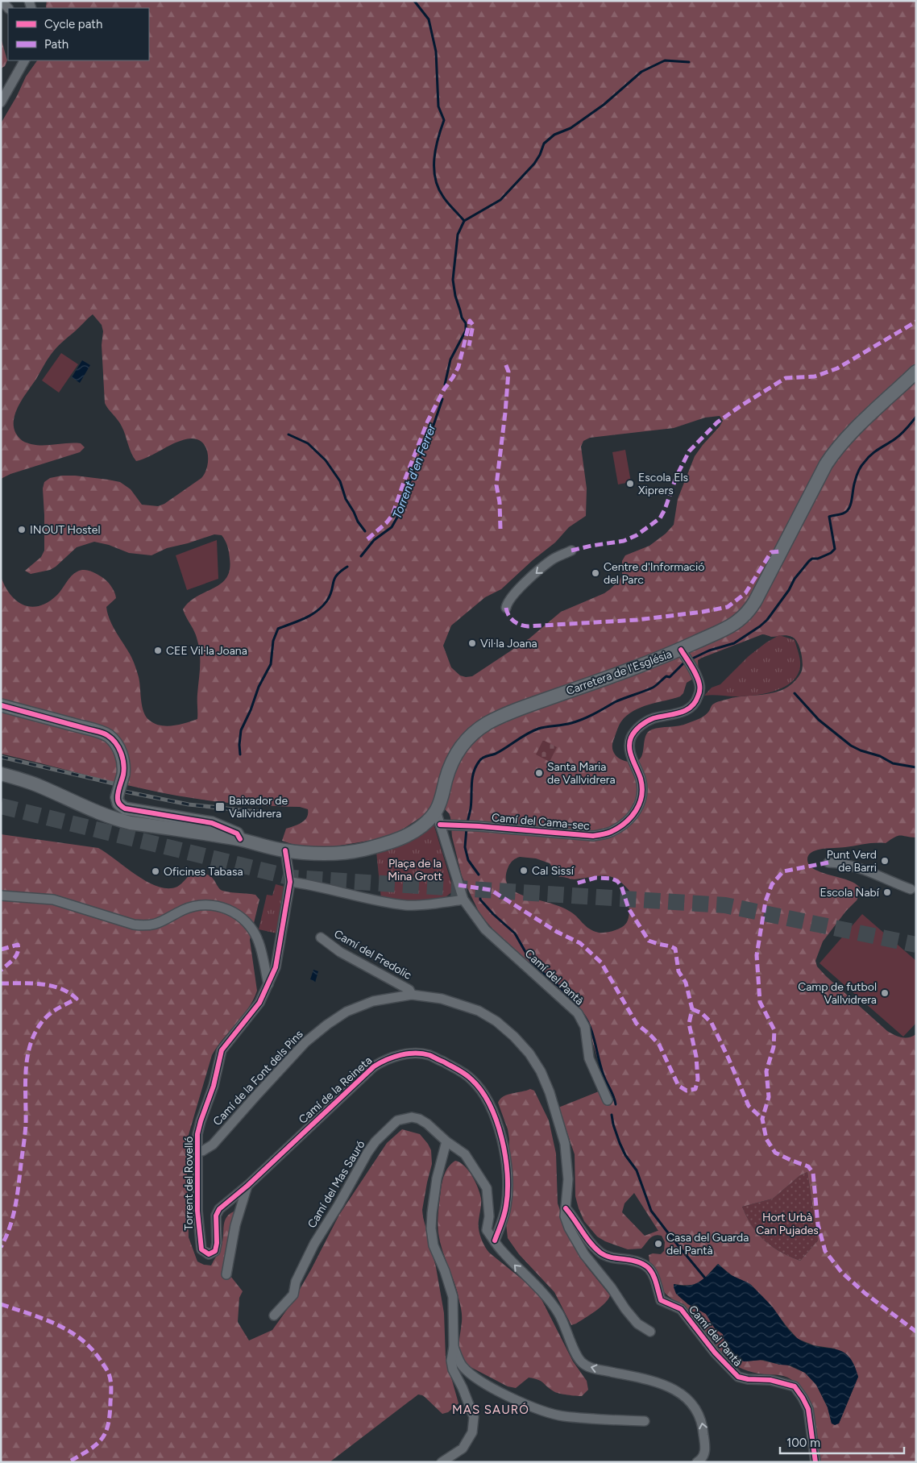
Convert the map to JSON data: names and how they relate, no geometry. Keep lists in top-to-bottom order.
{
  "streets": {
    "main road": ["Carretera de l'Església"],
    "street": [
      "Camí del Cama-sec",
      "Camí del Fredolic",
      "Camí del Pantà",
      "Camí de la Font dels Pins",
      "Camí de la Reineta",
      "Torrent del Rovelló",
      "Camí del Mas Sauró"
    ]
  },
  "crossings": [
    ["Carretera de l'Església", "Camí del Cama-sec"],
    ["Camí del Fredolic", "Camí de la Font dels Pins"],
    ["Camí del Pantà", "Camí de la Font dels Pins"],
    ["Camí de la Font dels Pins", "Torrent del Rovelló"],
    ["Camí de la Reineta", "Torrent del Rovelló"],
    ["Camí de la Reineta", "Camí del Mas Sauró"]
  ],
  "districts": ["MAS SAURÓ"],
  "water": ["Torrent d'en Ferrer"],
  "parks": ["Plaça de la Mina Grott", "Hort Urbà Can Pujades"],
  "places": {
    "other": [
      "Escola Els Xiprers",
      "INOUT Hostel",
      "Centre d'Informació del Parc",
      "Vil·la Joana",
      "CEE Vil·la Joana",
      "Santa Maria de Vallvidrera",
      "Punt Verd de Barri",
      "Cal Sissí",
      "Oficines Tabasa",
      "Escola Nabí",
      "Camp de futbol Vallvidrera",
      "Casa del Guarda del Pantà"
    ],
    "transit": ["Baixador de Vallvidrera"]
  },
  "legend": ["Cycle path", "Path"],
  "scale_bar": "100 m"
}
